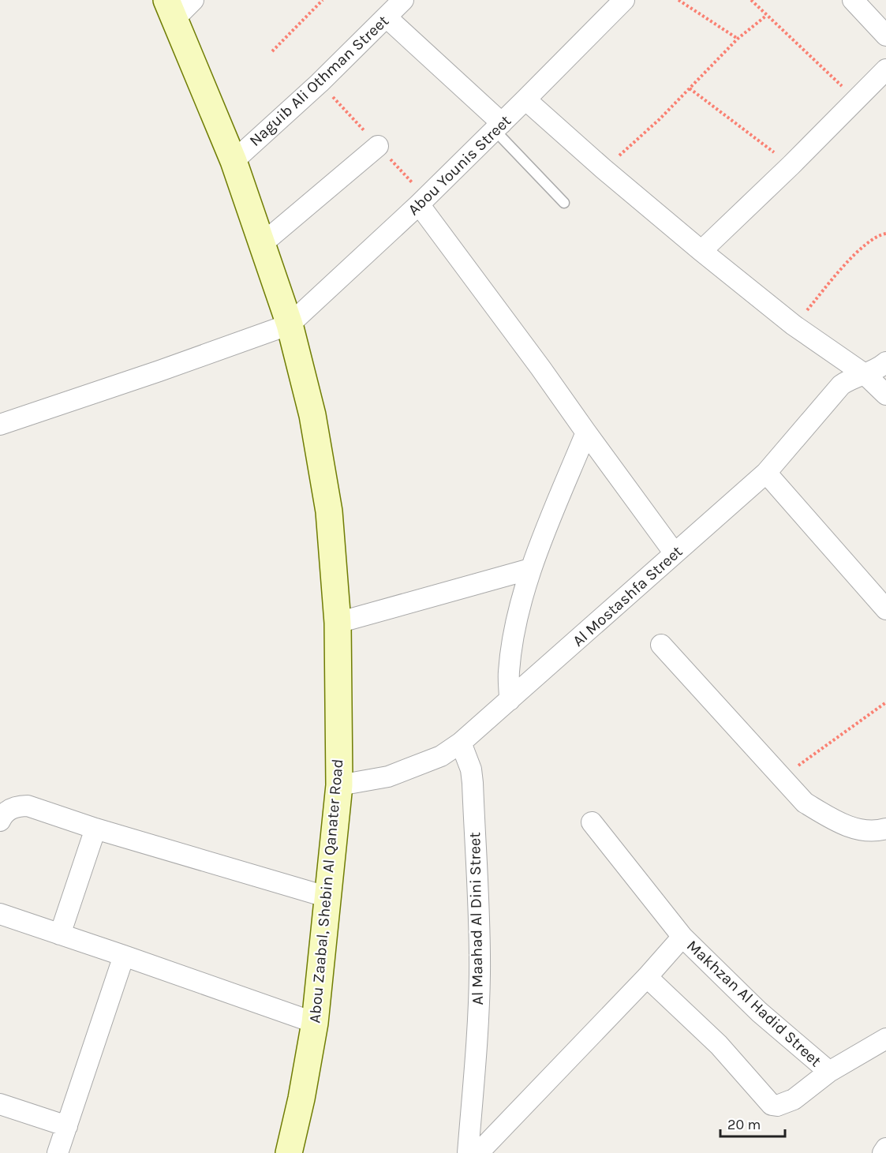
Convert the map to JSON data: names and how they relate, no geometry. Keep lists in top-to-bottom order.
{
  "streets": {
    "street": [
      "Naguib Ali Othman Street",
      "Abou Younis Street",
      "Al Mostashfa Street",
      "Abou Zaabal, Shebin Al Qanater Road",
      "Al Maahad Al Dini Street",
      "Makhzan Al Hadid Street"
    ]
  },
  "crossings": [
    ["Naguib Ali Othman Street", "Abou Zaabal, Shebin Al Qanater Road"],
    ["Abou Younis Street", "Abou Zaabal, Shebin Al Qanater Road"],
    ["Al Mostashfa Street", "Abou Zaabal, Shebin Al Qanater Road"],
    ["Al Mostashfa Street", "Al Maahad Al Dini Street"]
  ],
  "scale_bar": "20 m"
}
